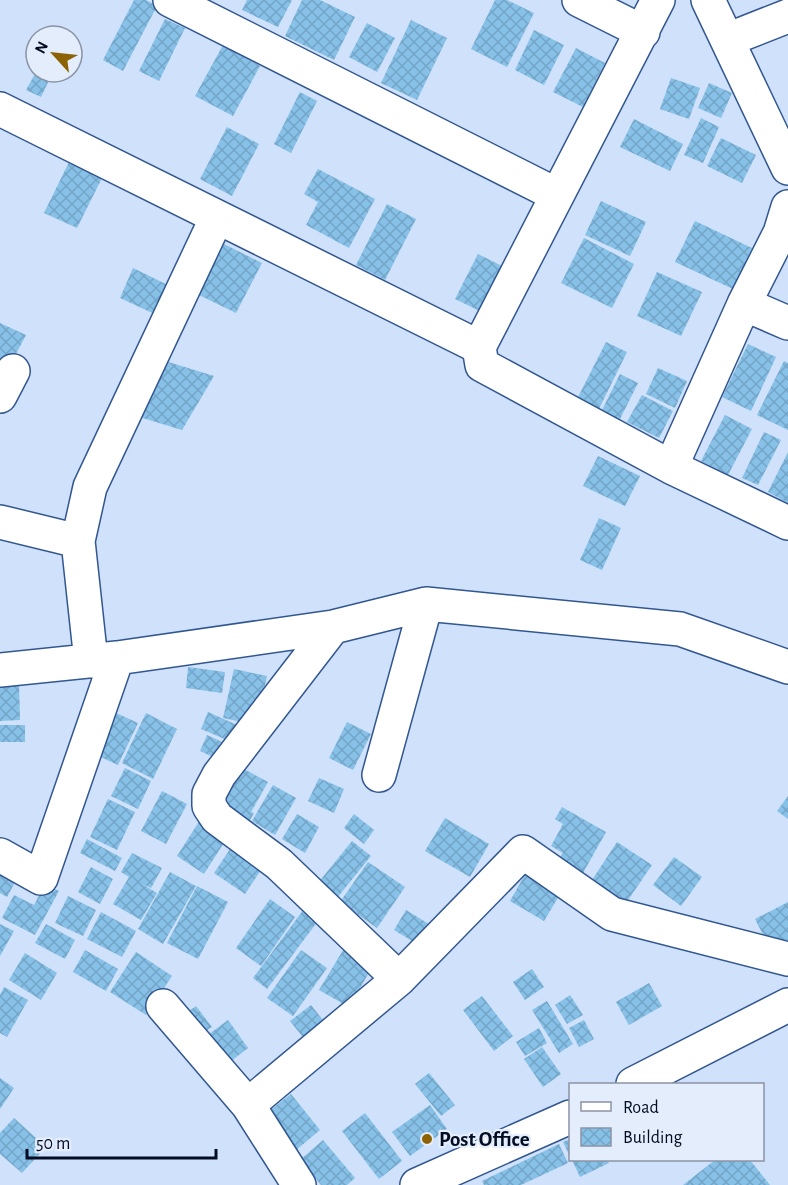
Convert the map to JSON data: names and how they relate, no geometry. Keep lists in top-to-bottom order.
{
  "places": ["Post Office"],
  "legend": ["Road", "Building"],
  "scale_bar": "50 m",
  "north": "top left"
}
